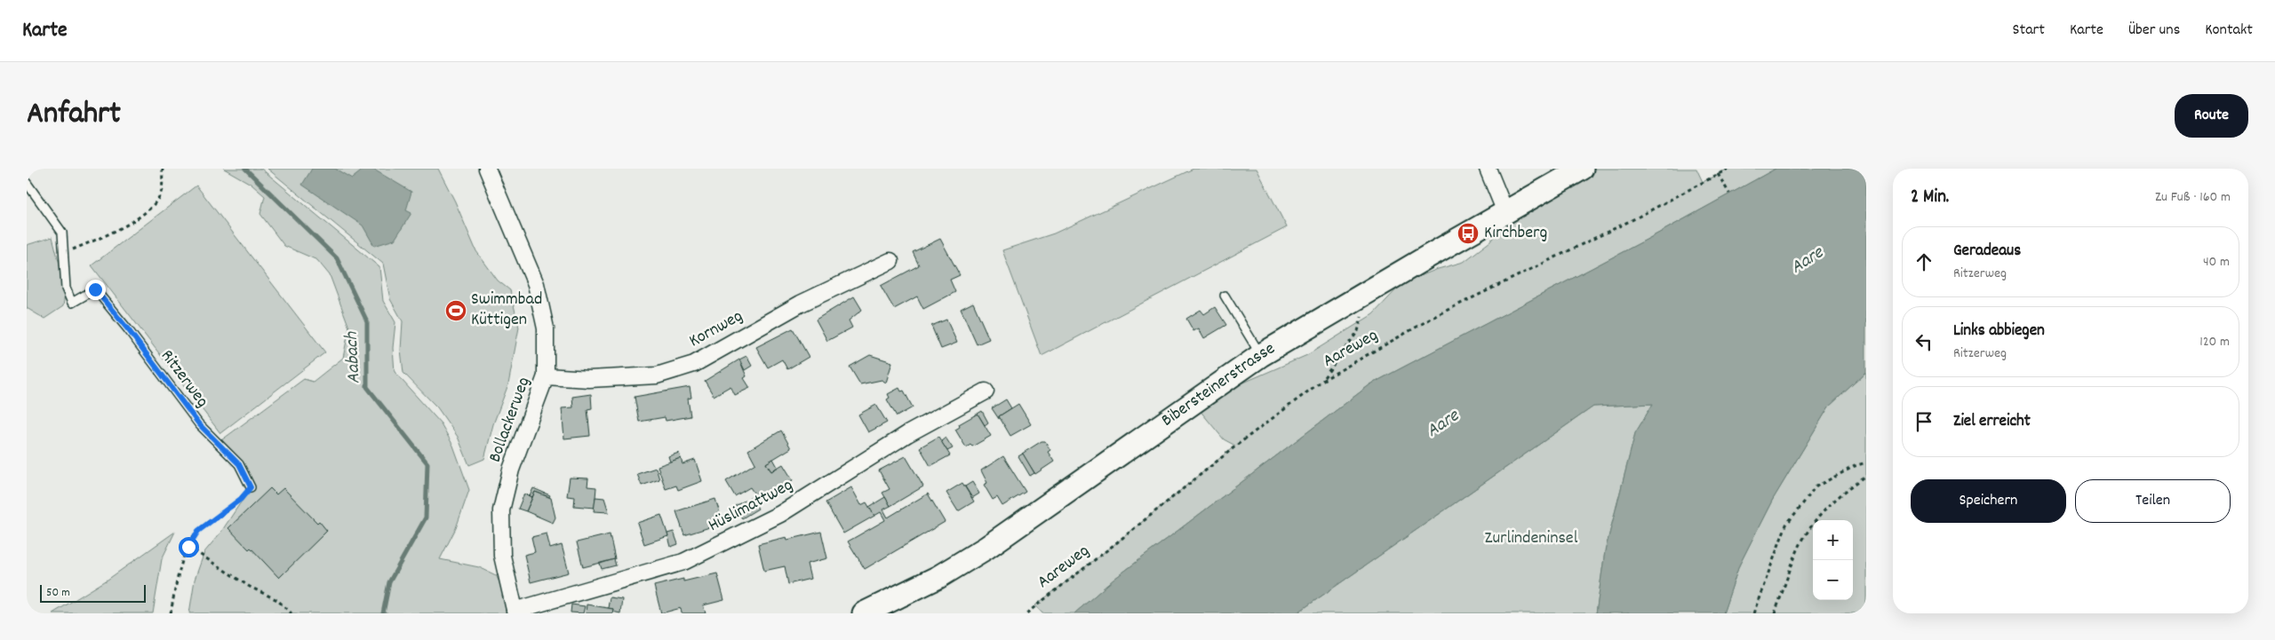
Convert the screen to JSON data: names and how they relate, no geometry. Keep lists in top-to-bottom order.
{
  "streets": {
    "main road": ["Bibersteinerstrasse"],
    "street": ["Kornweg", "Bollackerweg", "Hüslimattweg"],
    "lane": ["Ritzerweg"],
    "path": ["Aareweg"]
  },
  "crossings": [
    ["Kornweg", "Bollackerweg"],
    ["Bollackerweg", "Hüslimattweg"]
  ],
  "water": ["Aare", "Aabach"],
  "parks": ["Zurlindeninsel"],
  "places": {
    "bus stop": ["Kirchberg"],
    "sports": ["Swimmbad Küttigen"]
  },
  "scale_bar": "50 m",
  "page": {
    "header": "Karte",
    "nav": [
      "Start",
      "Karte",
      "Über uns",
      "Kontakt"
    ],
    "title": "Anfahrt",
    "buttons": [
      "Route",
      ["Speichern", "Teilen"]
    ],
    "heading": ["2 Min.", "Zu Fuß · 160 m"],
    "list": [
      ["Geradeaus", "Ritzerweg", "40 m"],
      ["Links abbiegen", "Ritzerweg", "120 m"],
      "Ziel erreicht"
    ],
    "map_buttons": ["+", "−"],
    "scale": "50 m"
  }
}
